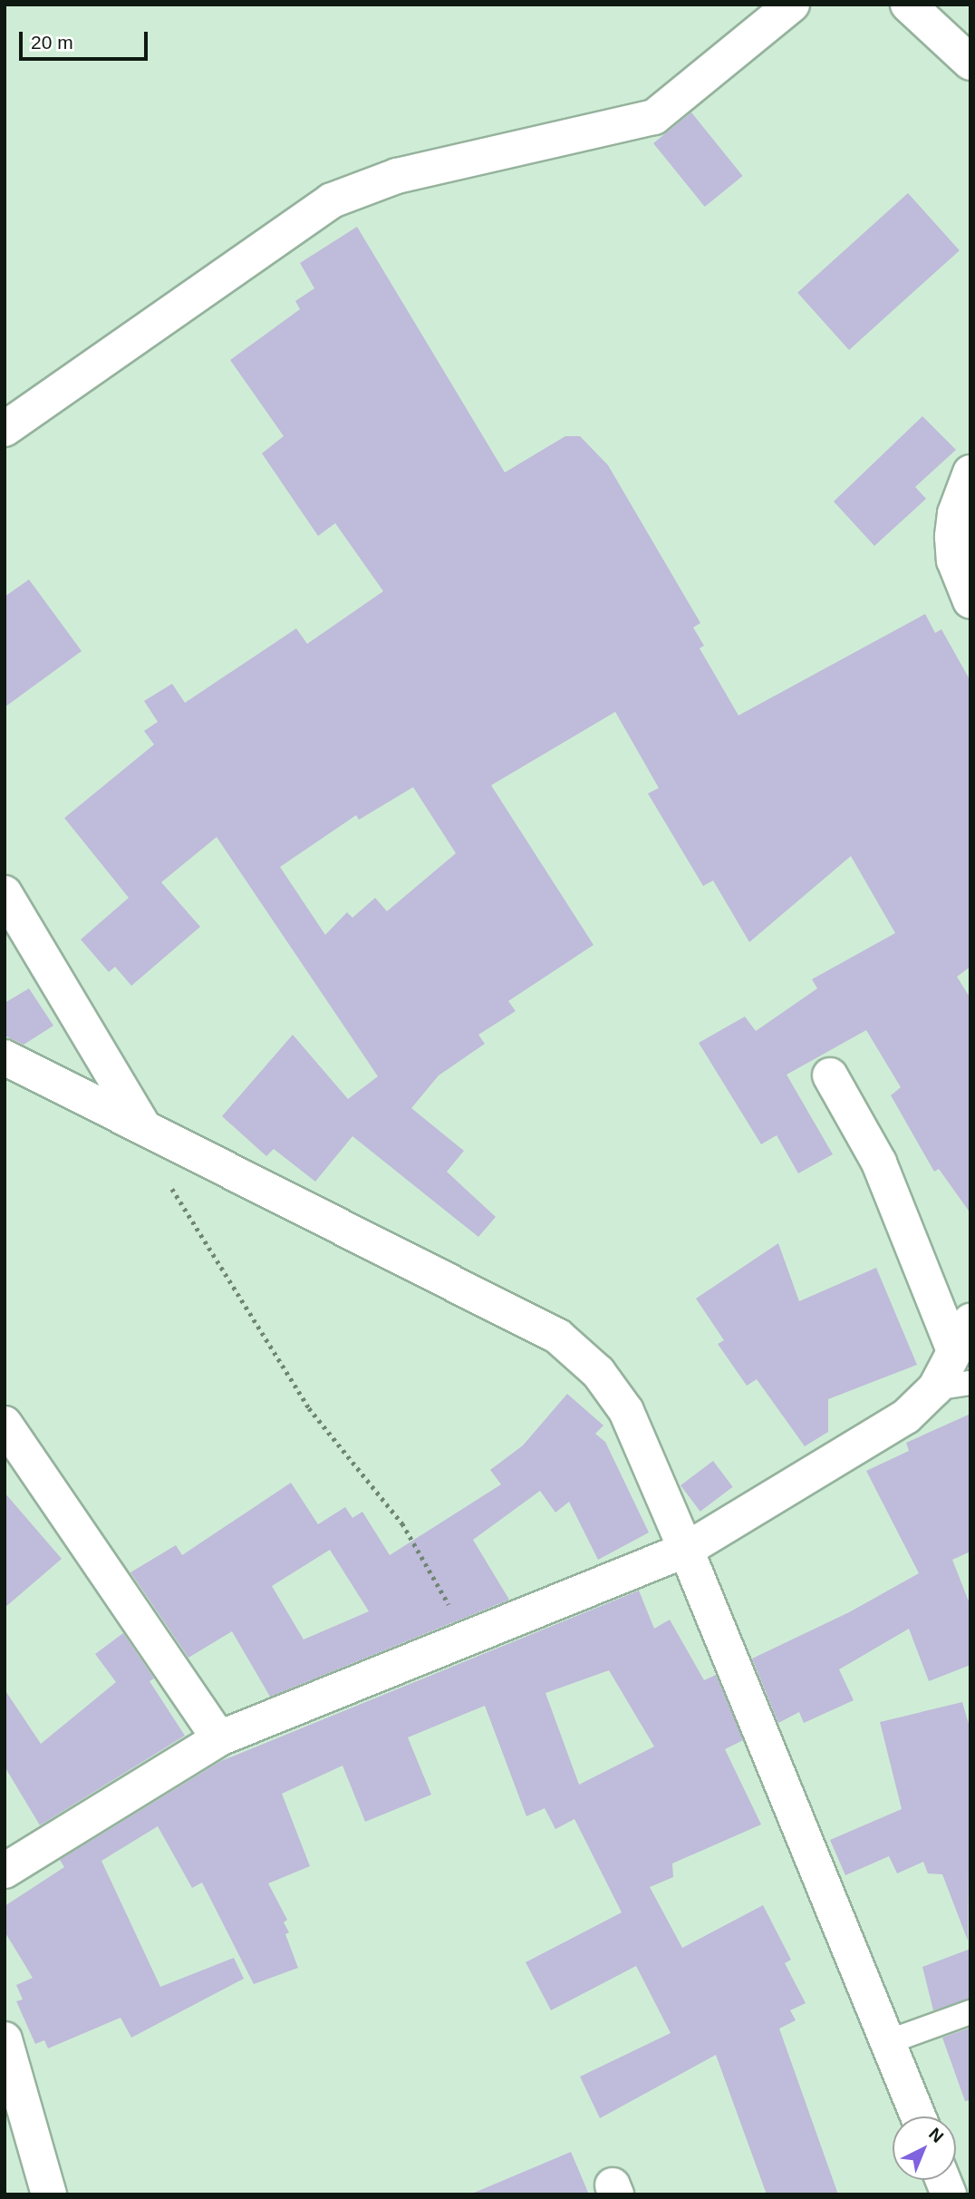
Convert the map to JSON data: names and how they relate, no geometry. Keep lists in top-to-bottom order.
{
  "scale_bar": "20 m",
  "north": "top right"
}
